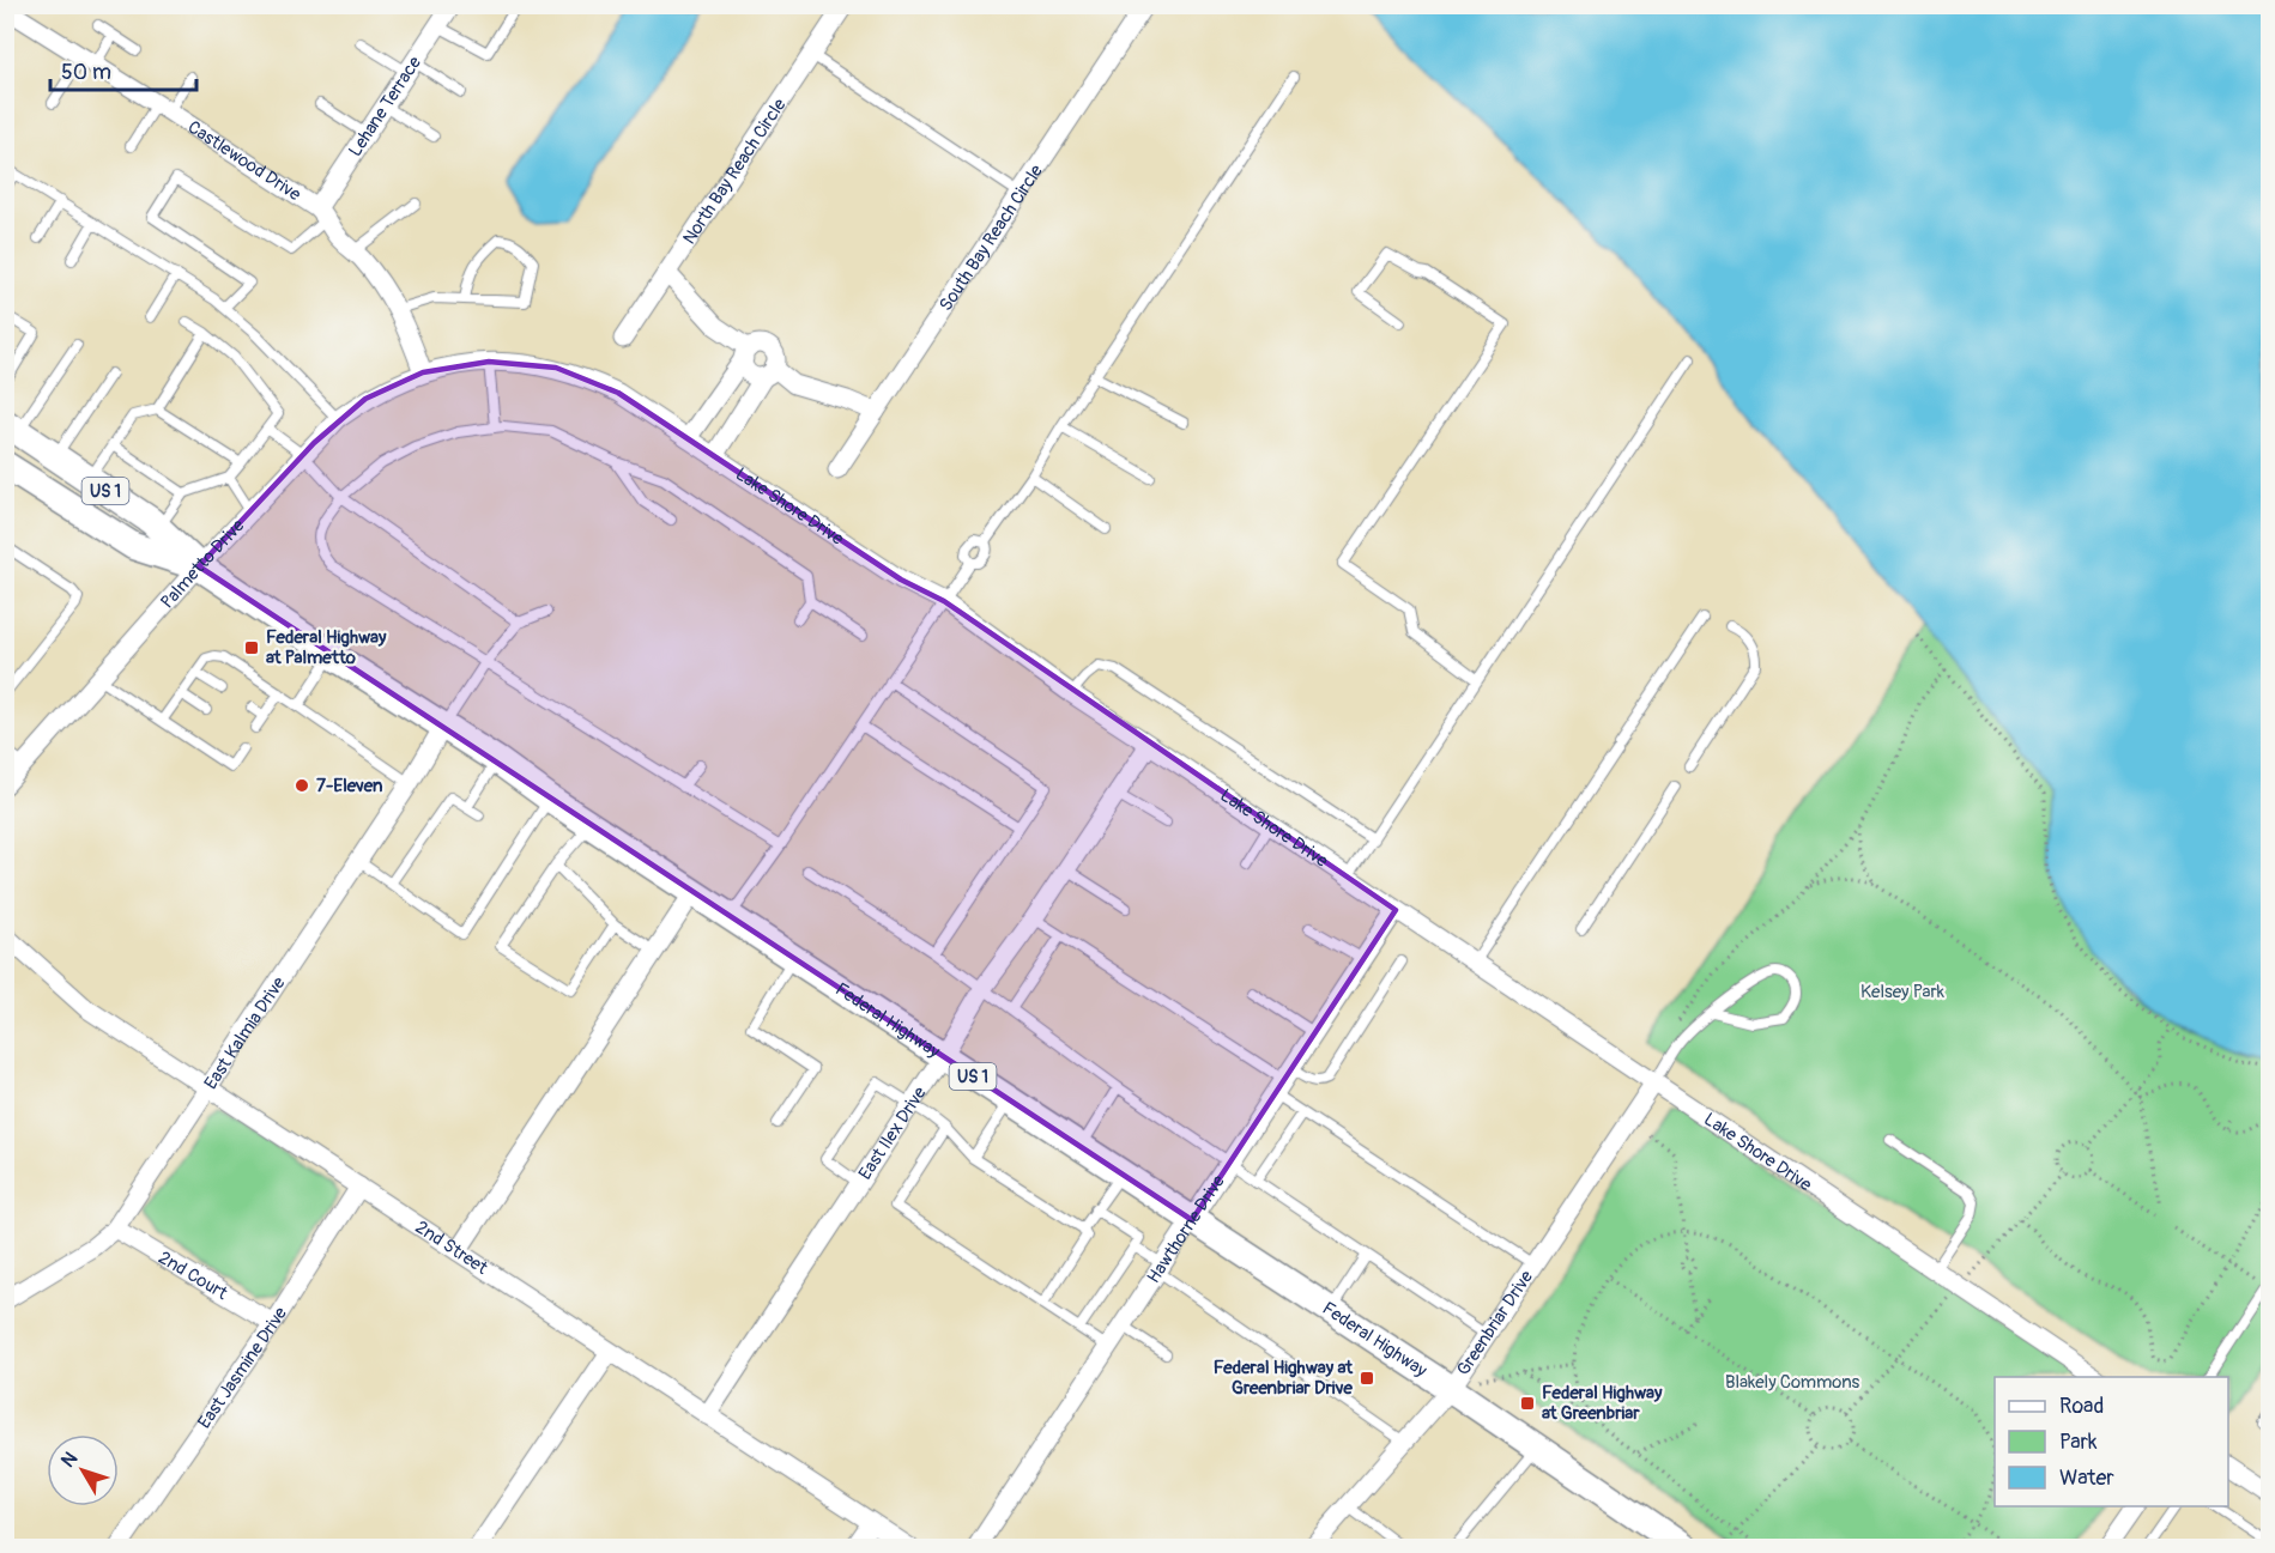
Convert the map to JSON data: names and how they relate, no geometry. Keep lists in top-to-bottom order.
{
  "streets": {
    "main road": ["US 1", "Federal Highway"],
    "street": [
      "Lehane Terrace",
      "Castlewood Drive",
      "North Bay Reach Circle",
      "South Bay Reach Circle",
      "Lake Shore Drive",
      "Palmetto Drive",
      "East Kalmia Drive",
      "East Ilex Drive",
      "Hawthorne Drive",
      "2nd Street",
      "2nd Court",
      "Greenbriar Drive",
      "East Jasmine Drive"
    ]
  },
  "crossings": [
    ["Lehane Terrace", "Castlewood Drive"],
    ["Castlewood Drive", "Lake Shore Drive"],
    ["Castlewood Drive", "Palmetto Drive"],
    ["Lake Shore Drive", "Palmetto Drive"],
    ["Lake Shore Drive", "East Ilex Drive"],
    ["Lake Shore Drive", "Hawthorne Drive"],
    ["Lake Shore Drive", "Greenbriar Drive"],
    ["Palmetto Drive", "Federal Highway"],
    ["Federal Highway", "East Kalmia Drive"],
    ["Federal Highway", "East Ilex Drive"],
    ["Federal Highway", "Hawthorne Drive"],
    ["Federal Highway", "Greenbriar Drive"],
    ["East Kalmia Drive", "2nd Street"],
    ["East Kalmia Drive", "2nd Court"],
    ["East Ilex Drive", "2nd Street"],
    ["2nd Street", "East Jasmine Drive"],
    ["2nd Court", "East Jasmine Drive"]
  ],
  "parks": ["Kelsey Park", "Blakely Commons"],
  "places": {
    "transit": ["Federal Highway at Palmetto", "Federal Highway at Greenbriar Drive", "Federal Highway at Greenbriar"],
    "other": ["7-Eleven"]
  },
  "legend": ["Road", "Park", "Water"],
  "scale_bar": "50 m",
  "north": "top left"
}
